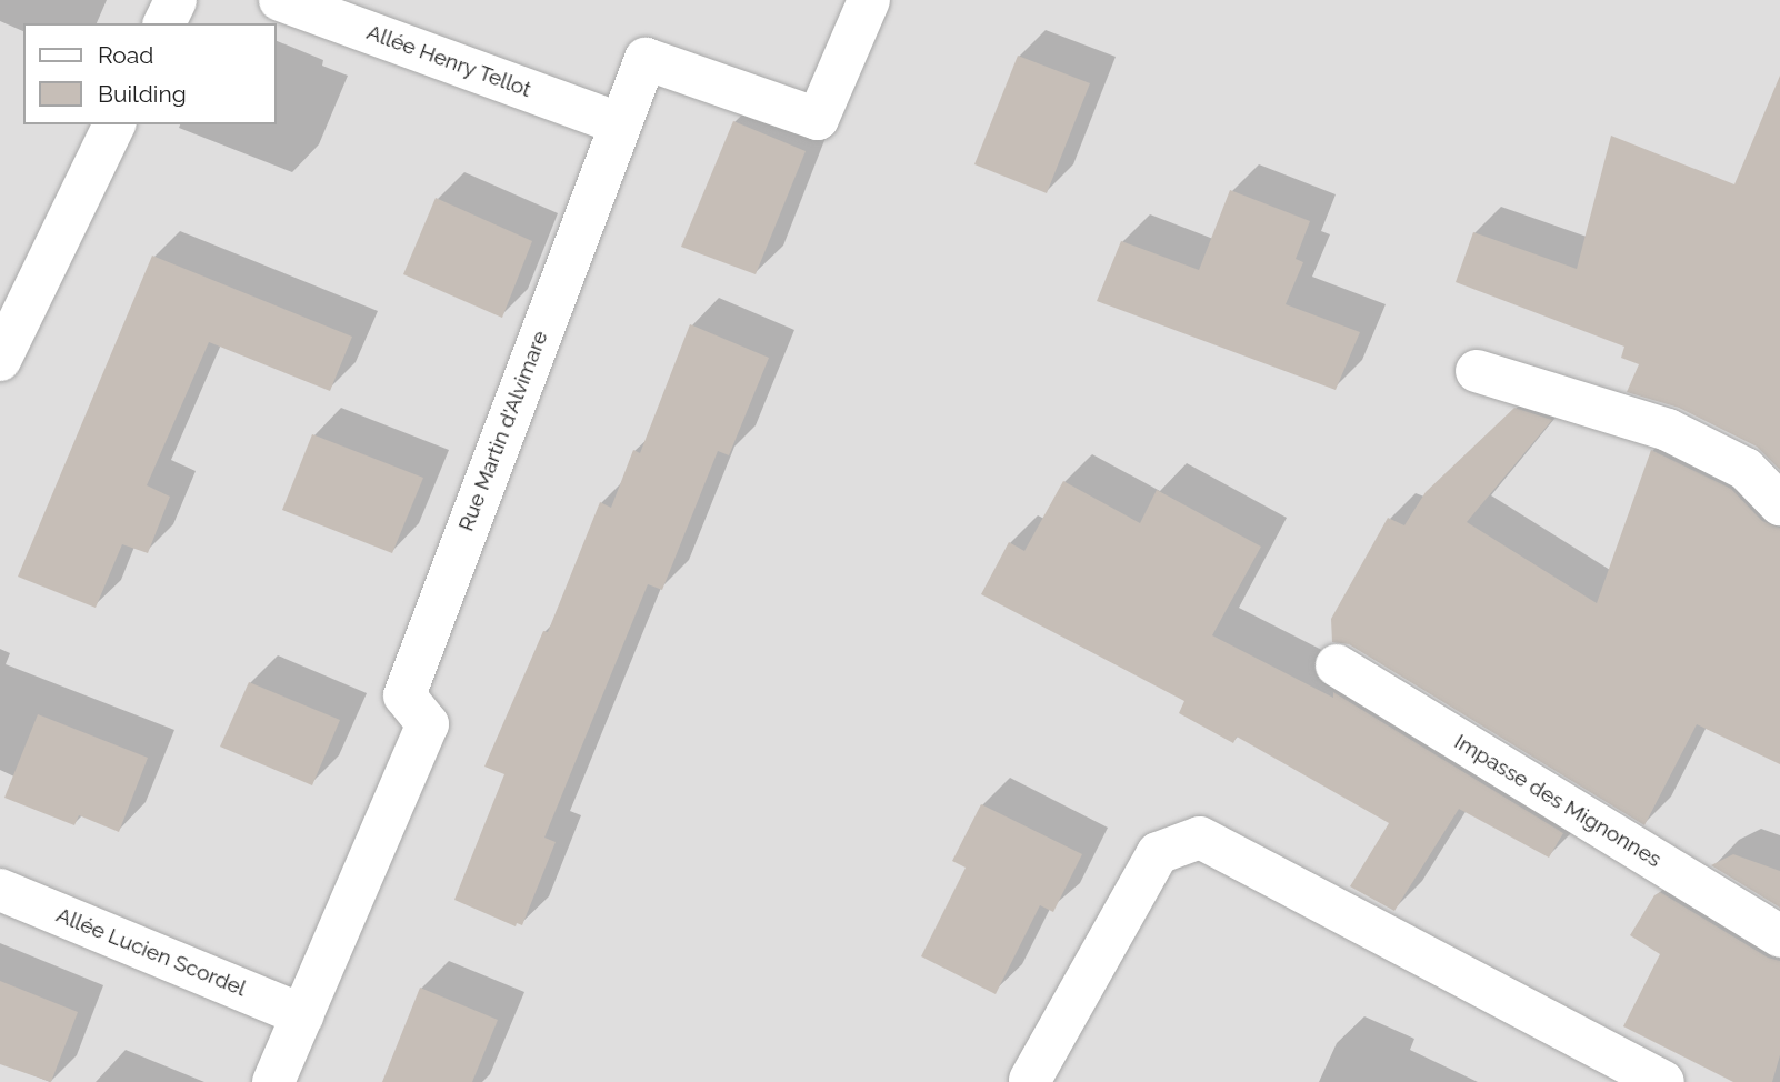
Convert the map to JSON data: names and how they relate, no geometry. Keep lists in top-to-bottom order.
{
  "streets": {
    "street": [
      "Allée Henry Tellot",
      "Rue Martin d'Alvimare",
      "Impasse des Mignonnes",
      "Allée Lucien Scordel"
    ]
  },
  "crossings": [
    ["Allée Henry Tellot", "Rue Martin d'Alvimare"],
    ["Rue Martin d'Alvimare", "Allée Lucien Scordel"]
  ],
  "legend": ["Road", "Building"]
}
